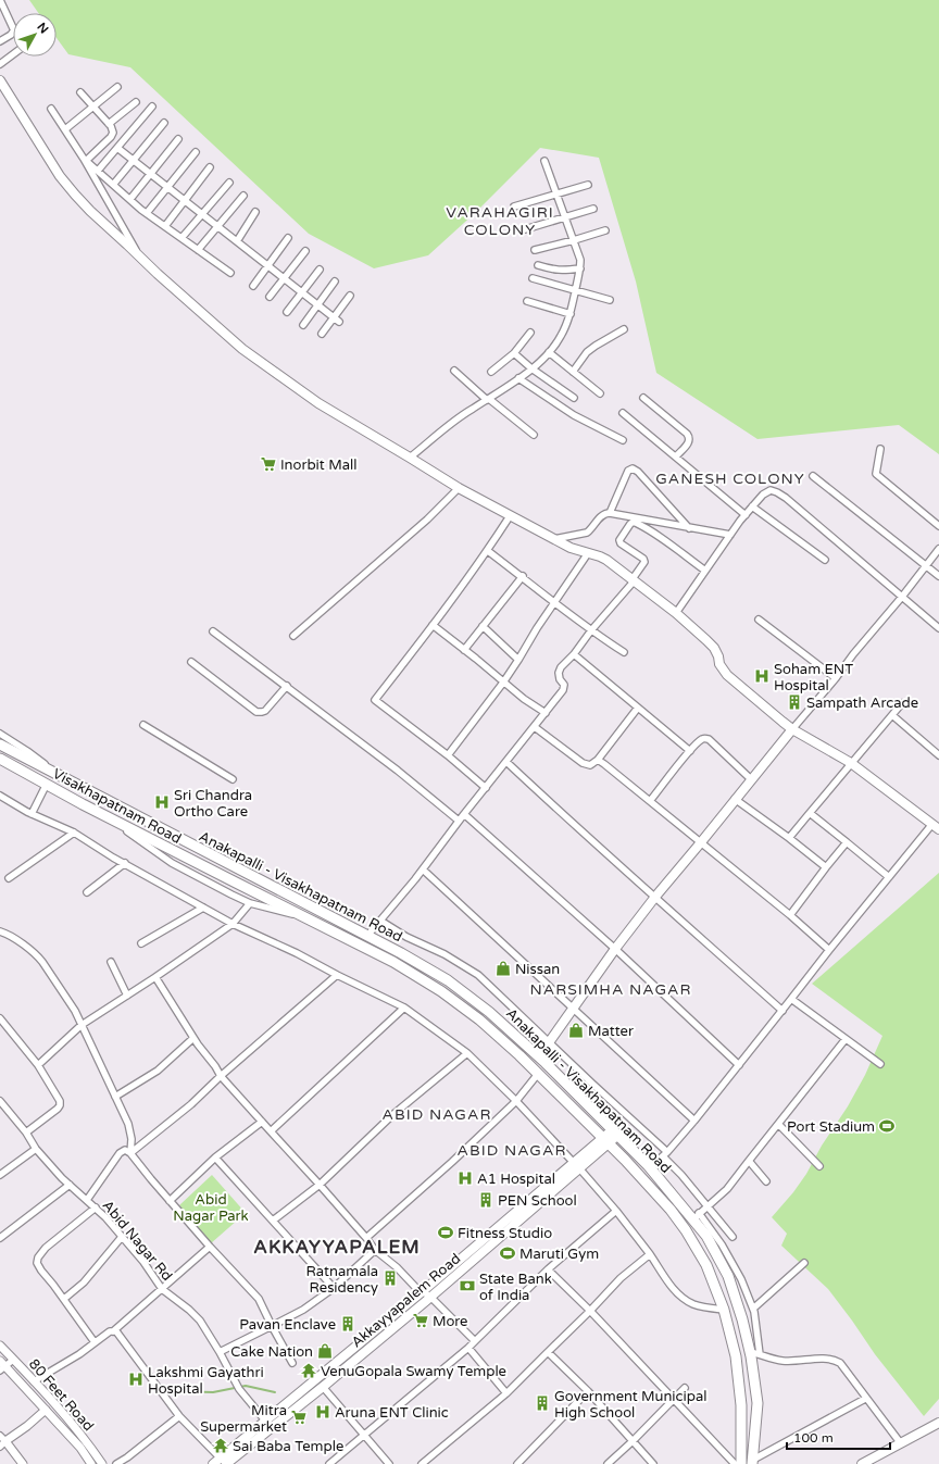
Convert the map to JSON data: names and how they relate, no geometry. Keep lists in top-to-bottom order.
{
  "streets": {
    "main road": ["Visakhapatnam Road", "Anakapalli - Visakhapatnam Road", "Akkayyapalem Road"],
    "street": ["Abid Nagar Rd", "80 Feet Road"]
  },
  "crossings": [
    ["Visakhapatnam Road", "Akkayyapalem Road"],
    ["Anakapalli - Visakhapatnam Road", "Akkayyapalem Road"]
  ],
  "districts": [
    "VARAHAGIRI COLONY",
    "GANESH COLONY",
    "NARSIMHA NAGAR",
    "ABID NAGAR",
    "ABID NAGAR",
    "AKKAYYAPALEM"
  ],
  "parks": ["Abid Nagar Park"],
  "places": {
    "supermarket": ["Inorbit Mall", "More", "Mitra Supermarket"],
    "hospital": [
      "Soham ENT Hospital",
      "Sri Chandra Ortho Care",
      "A1 Hospital",
      "Lakshmi Gayathri Hospital",
      "Aruna ENT Clinic"
    ],
    "building": [
      "Sampath Arcade",
      "PEN School",
      "Ratnamala Residency",
      "Pavan Enclave",
      "Government Municipal High School"
    ],
    "shop": ["Nissan", "Matter", "Cake Nation"],
    "sports": ["Port Stadium", "Fitness Studio", "Maruti Gym"],
    "bank": ["State Bank of India"],
    "temple": ["VenuGopala Swamy Temple", "Sai Baba Temple"]
  },
  "scale_bar": "100 m",
  "north": "top right"
}
